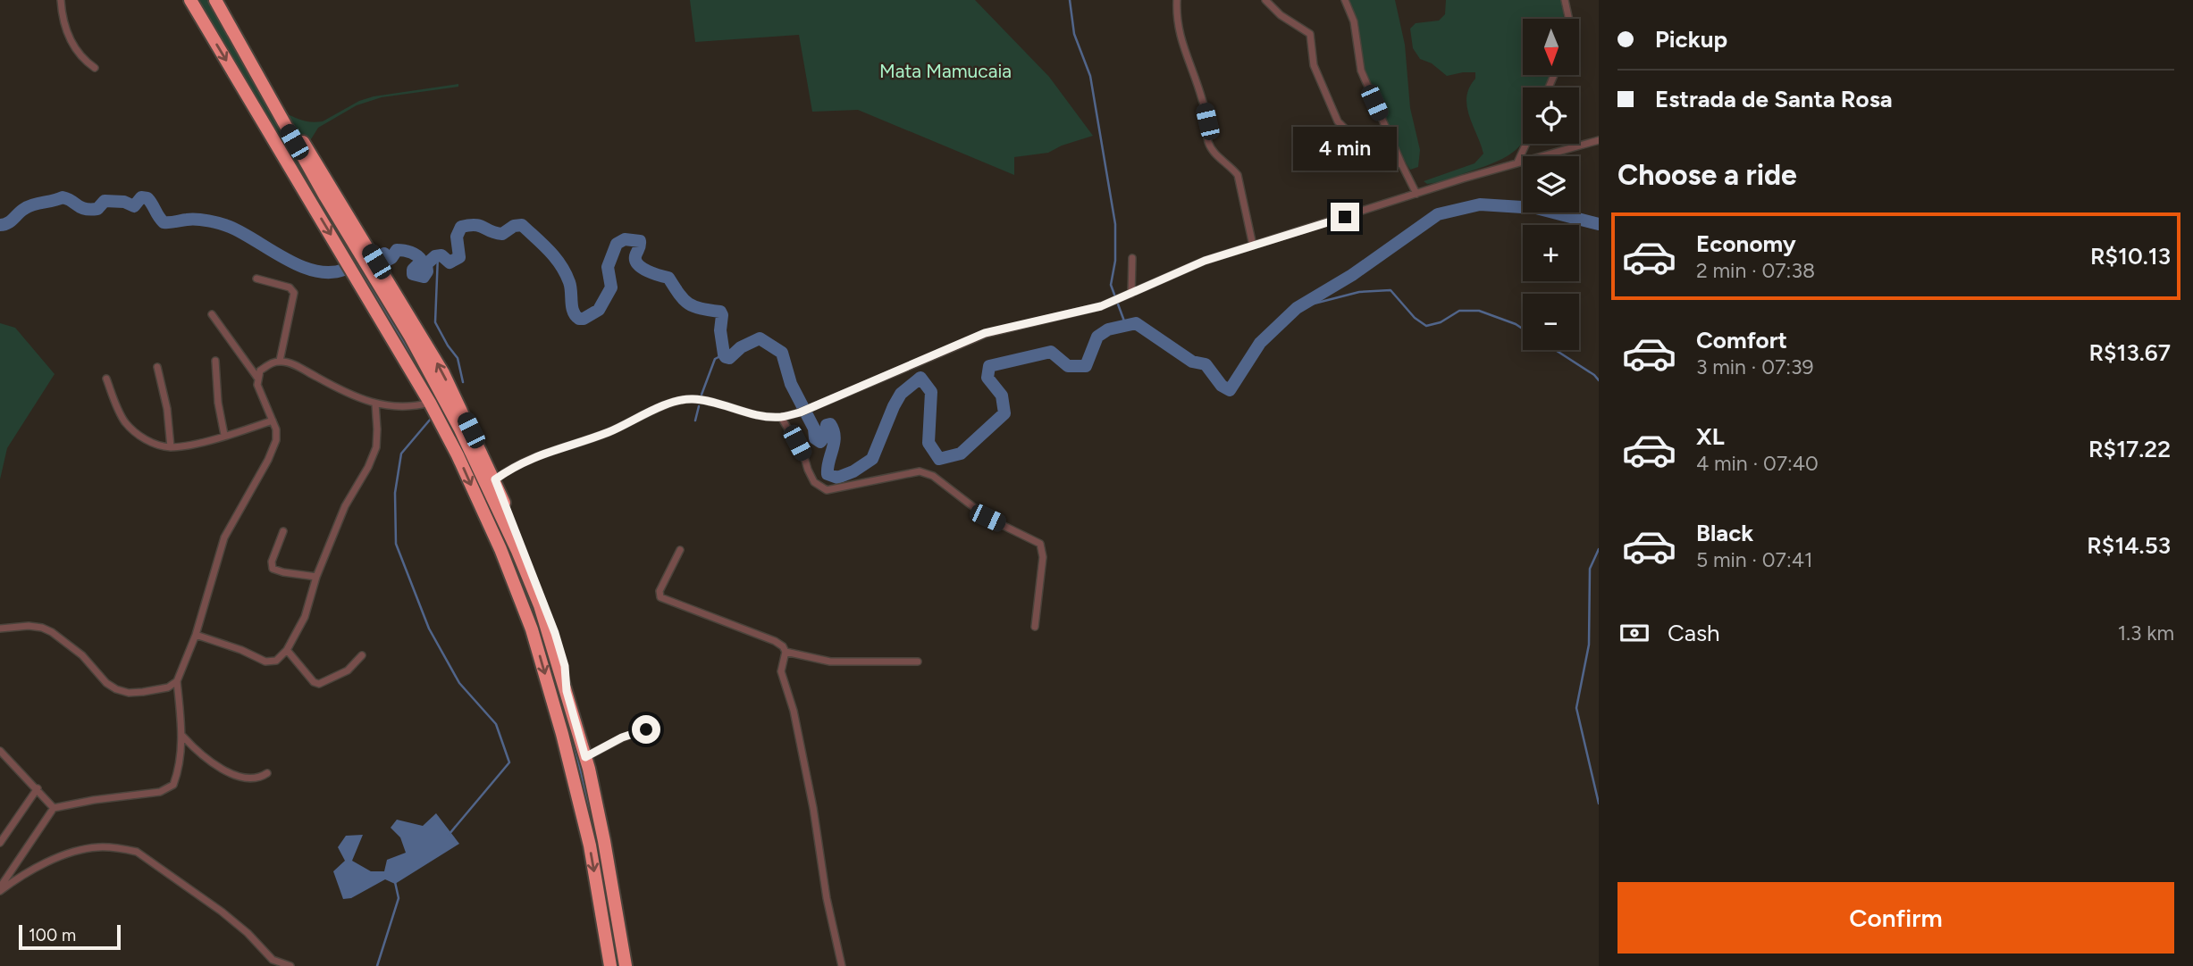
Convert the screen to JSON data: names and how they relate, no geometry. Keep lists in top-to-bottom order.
{
  "parks": ["Mata Mamucaia"],
  "scale_bar": "100 m",
  "north": "bottom",
  "page": {
    "banner": ["Pickup", "Estrada de Santa Rosa"],
    "map_buttons": ["+", "−"],
    "bubble": "4 min",
    "heading": "Choose a ride",
    "list": [
      {
        "name": "Economy",
        "note": "2 min · 07:38",
        "value": "R$10.13"
      },
      {
        "name": "Comfort",
        "note": "3 min · 07:39",
        "value": "R$13.67"
      },
      {
        "name": "XL",
        "note": "4 min · 07:40",
        "value": "R$17.22"
      },
      {
        "name": "Black",
        "note": "5 min · 07:41",
        "value": "R$14.53"
      }
    ],
    "pay": ["Cash", "1.3 km"],
    "buttons": "Confirm",
    "scale": "100 m"
  }
}
